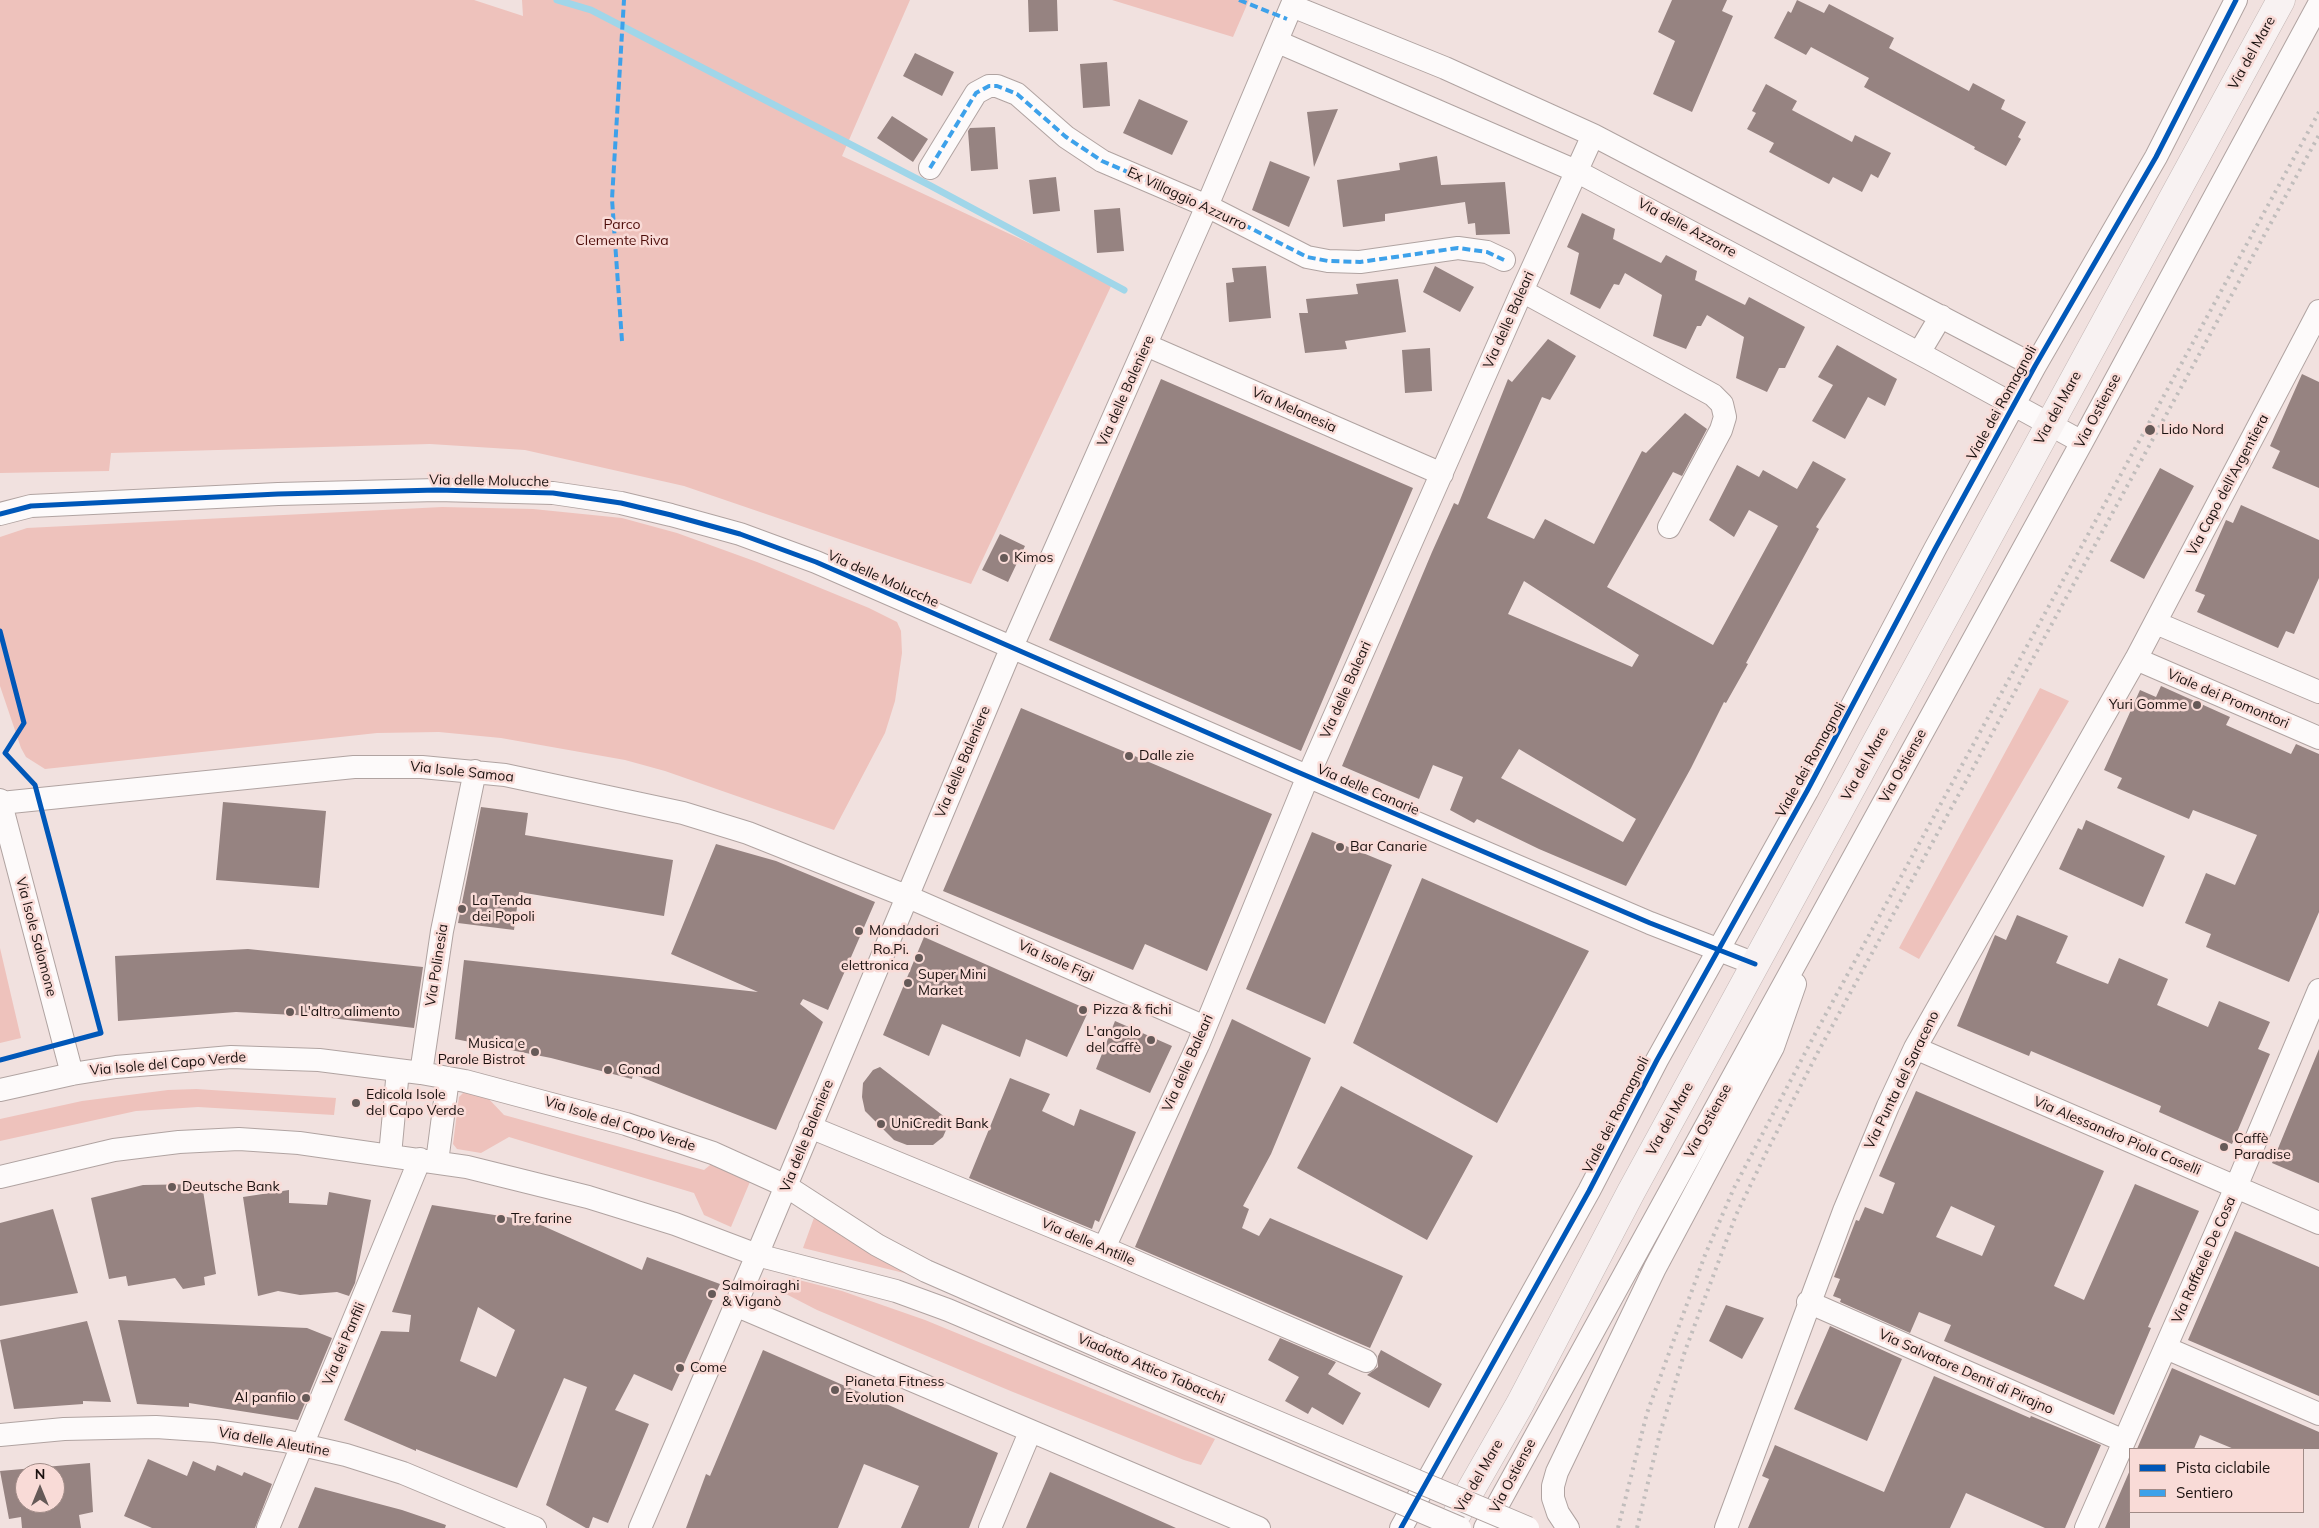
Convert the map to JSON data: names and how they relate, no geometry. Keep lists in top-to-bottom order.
{
  "streets": {
    "main road": ["Via del Mare"],
    "street": [
      "Ex Villaggio Azzurro",
      "Via delle Azzorre",
      "Via delle Baleari",
      "Via delle Baleniere",
      "Viale dei Romagnoli",
      "Via Melanesia",
      "Via Ostiense",
      "Via delle Molucche",
      "Via Capo dell'Argentiera",
      "Viale dei Promontori",
      "Via Isole Samoa",
      "Via delle Canarie",
      "Via Isole Salomone",
      "Via Isole Figi",
      "Via Polinesia",
      "Via Isole del Capo Verde",
      "Via Punta del Saraceno",
      "Via Alessandro Piola Caselli",
      "Via delle Antille",
      "Via Raffaele De Cosa",
      "Via dei Panfili",
      "Viadotto Attico Tabacchi",
      "Via Salvatore Denti di Pirajno",
      "Via delle Aleutine"
    ]
  },
  "crossings": [
    ["Via del Mare", "Via delle Azzorre"],
    ["Ex Villaggio Azzurro", "Via delle Baleniere"],
    ["Via delle Azzorre", "Via delle Baleari"],
    ["Via delle Azzorre", "Via delle Baleniere"],
    ["Via delle Azzorre", "Viale dei Romagnoli"],
    ["Via delle Azzorre", "Via Ostiense"],
    ["Via delle Baleari", "Via Melanesia"],
    ["Via delle Baleari", "Via delle Canarie"],
    ["Via delle Baleari", "Via Isole Figi"],
    ["Via delle Baleari", "Via delle Antille"],
    ["Via delle Baleniere", "Via Melanesia"],
    ["Via delle Baleniere", "Via delle Molucche"],
    ["Via delle Baleniere", "Via Isole Samoa"],
    ["Via delle Baleniere", "Via delle Canarie"],
    ["Via delle Baleniere", "Via Isole Figi"],
    ["Via delle Baleniere", "Via Isole del Capo Verde"],
    ["Via delle Baleniere", "Via delle Antille"],
    ["Via delle Baleniere", "Viadotto Attico Tabacchi"],
    ["Viale dei Romagnoli", "Via delle Canarie"],
    ["Via delle Molucche", "Via delle Canarie"],
    ["Via Capo dell'Argentiera", "Viale dei Promontori"],
    ["Via Capo dell'Argentiera", "Via Punta del Saraceno"],
    ["Viale dei Promontori", "Via Punta del Saraceno"],
    ["Via Isole Samoa", "Via Isole Salomone"],
    ["Via Isole Samoa", "Via Isole Figi"],
    ["Via Isole Samoa", "Via Polinesia"],
    ["Via Isole Salomone", "Via Isole del Capo Verde"],
    ["Via Polinesia", "Via Isole del Capo Verde"],
    ["Via Isole del Capo Verde", "Viadotto Attico Tabacchi"],
    ["Via Punta del Saraceno", "Via Alessandro Piola Caselli"],
    ["Via Punta del Saraceno", "Via Salvatore Denti di Pirajno"],
    ["Via Alessandro Piola Caselli", "Via Raffaele De Cosa"],
    ["Via Raffaele De Cosa", "Via Salvatore Denti di Pirajno"],
    ["Via dei Panfili", "Via delle Aleutine"]
  ],
  "parks": ["Parco Clemente Riva"],
  "places": [
    "Lido Nord",
    "Kimos",
    "Yuri Gomme",
    "Dalle zie",
    "Bar Canarie",
    "La Tenda dei Popoli",
    "Mondadori",
    "Ro.Pi. elettronica",
    "Super Mini Market",
    "Pizza & fichi",
    "L'altro alimento",
    "L'angolo del caffè",
    "Musica e Parole Bistrot",
    "Conad",
    "Edicola Isole del Capo Verde",
    "UniCredit Bank",
    "Caffè Paradise",
    "Deutsche Bank",
    "Tre farine",
    "Salmoiraghi & Viganò",
    "Come",
    "Pianeta Fitness Evolution",
    "Al panfilo"
  ],
  "legend": ["Pista ciclabile", "Sentiero"],
  "north": "top"
}
